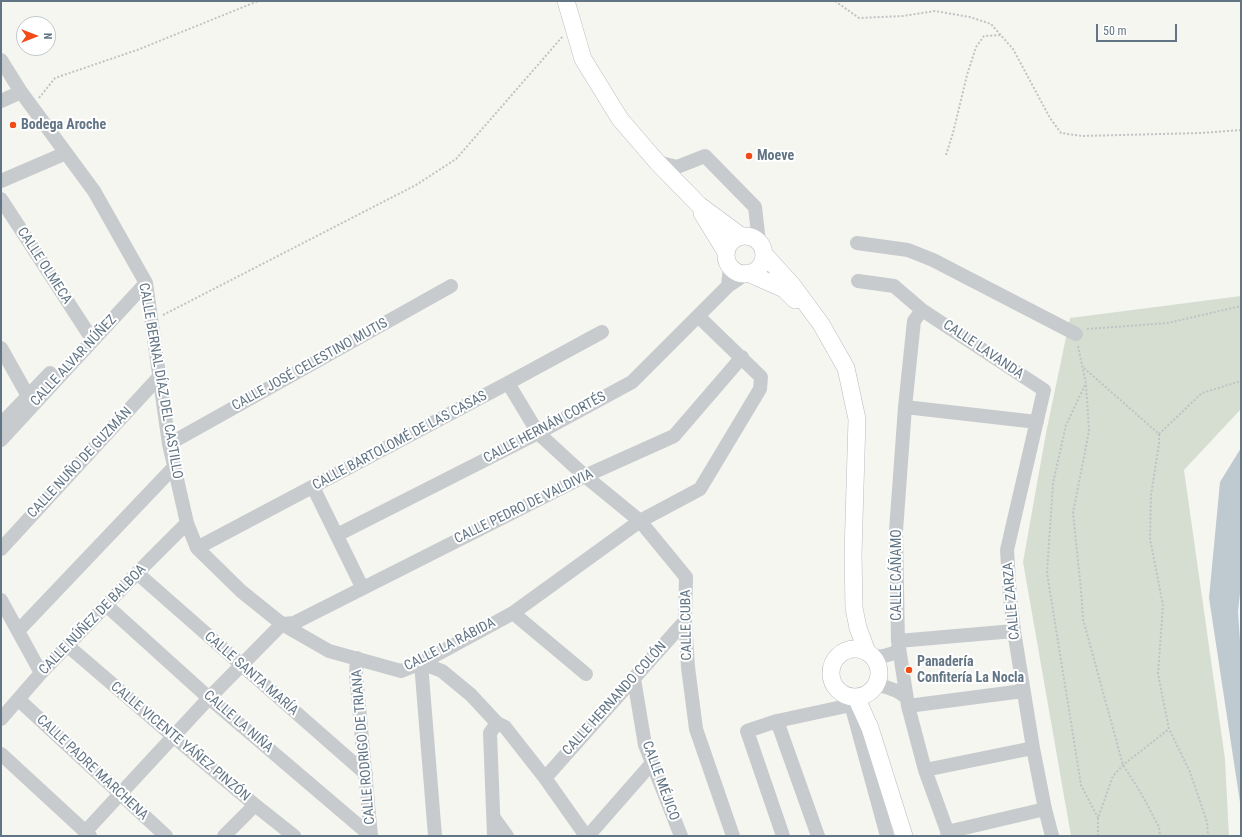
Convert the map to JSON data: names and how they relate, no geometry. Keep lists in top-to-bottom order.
{
  "streets": {
    "street": [
      "CALLE OLMECA",
      "CALLE LAVANDA",
      "CALLE ALVAR NÚÑEZ",
      "CALLE JOSÉ CELESTINO MUTIS",
      "CALLE BERNAL DÍAZ DEL CASTILLO",
      "CALLE HERNÁN CORTÉS",
      "CALLE BARTOLOMÉ DE LAS CASAS",
      "CALLE NUÑO DE GUZMÁN",
      "CALLE PEDRO DE VALDIVIA",
      "CALLE CÁÑAMO",
      "CALLE ZARZA",
      "CALLE NÚÑEZ DE BALBOA",
      "CALLE CUBA",
      "CALLE LA RÁBIDA",
      "CALLE SANTA MARÍA",
      "CALLE HERNANDO COLÓN",
      "CALLE LA NIÑA",
      "CALLE VICENTE YÁÑEZ PINZÓN",
      "CALLE RODRIGO DE TRIANA",
      "CALLE PADRE MARCHENA",
      "CALLE MÉJICO"
    ]
  },
  "crossings": [
    ["CALLE OLMECA", "CALLE ALVAR NÚÑEZ"],
    ["CALLE LAVANDA", "CALLE CÁÑAMO"],
    ["CALLE LAVANDA", "CALLE ZARZA"],
    ["CALLE ALVAR NÚÑEZ", "CALLE BERNAL DÍAZ DEL CASTILLO"],
    ["CALLE JOSÉ CELESTINO MUTIS", "CALLE BERNAL DÍAZ DEL CASTILLO"],
    ["CALLE BERNAL DÍAZ DEL CASTILLO", "CALLE BARTOLOMÉ DE LAS CASAS"],
    ["CALLE BERNAL DÍAZ DEL CASTILLO", "CALLE NUÑO DE GUZMÁN"],
    ["CALLE BERNAL DÍAZ DEL CASTILLO", "CALLE NÚÑEZ DE BALBOA"],
    ["CALLE BERNAL DÍAZ DEL CASTILLO", "CALLE LA RÁBIDA"],
    ["CALLE HERNÁN CORTÉS", "CALLE CUBA"],
    ["CALLE HERNÁN CORTÉS", "CALLE LA RÁBIDA"],
    ["CALLE BARTOLOMÉ DE LAS CASAS", "CALLE CUBA"],
    ["CALLE BARTOLOMÉ DE LAS CASAS", "CALLE LA RÁBIDA"],
    ["CALLE PEDRO DE VALDIVIA", "CALLE CUBA"],
    ["CALLE PEDRO DE VALDIVIA", "CALLE LA RÁBIDA"],
    ["CALLE NÚÑEZ DE BALBOA", "CALLE SANTA MARÍA"],
    ["CALLE NÚÑEZ DE BALBOA", "CALLE LA NIÑA"],
    ["CALLE NÚÑEZ DE BALBOA", "CALLE VICENTE YÁÑEZ PINZÓN"],
    ["CALLE NÚÑEZ DE BALBOA", "CALLE PADRE MARCHENA"],
    ["CALLE CUBA", "CALLE LA RÁBIDA"],
    ["CALLE CUBA", "CALLE HERNANDO COLÓN"],
    ["CALLE LA RÁBIDA", "CALLE RODRIGO DE TRIANA"],
    ["CALLE SANTA MARÍA", "CALLE RODRIGO DE TRIANA"],
    ["CALLE HERNANDO COLÓN", "CALLE MÉJICO"],
    ["CALLE LA NIÑA", "CALLE RODRIGO DE TRIANA"]
  ],
  "places": ["Bodega Aroche", "Moeve", "Panadería Confitería La Nocla"],
  "scale_bar": "50 m",
  "north": "right"
}
